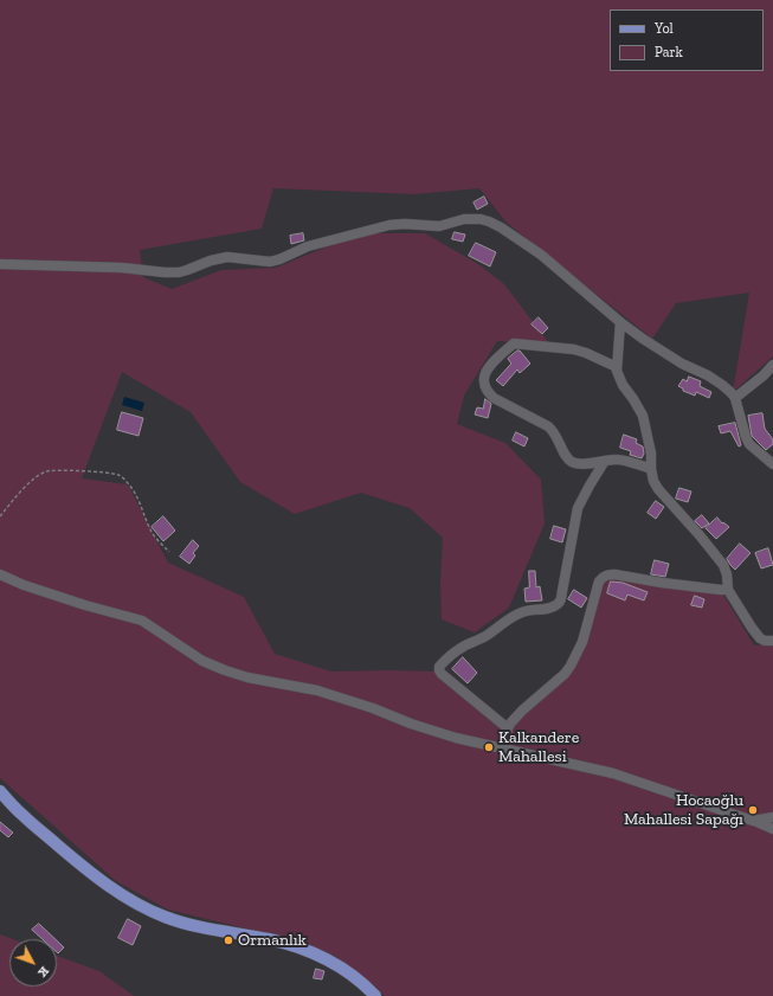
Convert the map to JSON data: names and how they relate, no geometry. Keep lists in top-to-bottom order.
{
  "places": ["Kalkandere Mahallesi", "Hocaoğlu Mahallesi Sapağı", "Ormanlık"],
  "legend": ["Yol", "Park"],
  "north": "bottom right"
}
